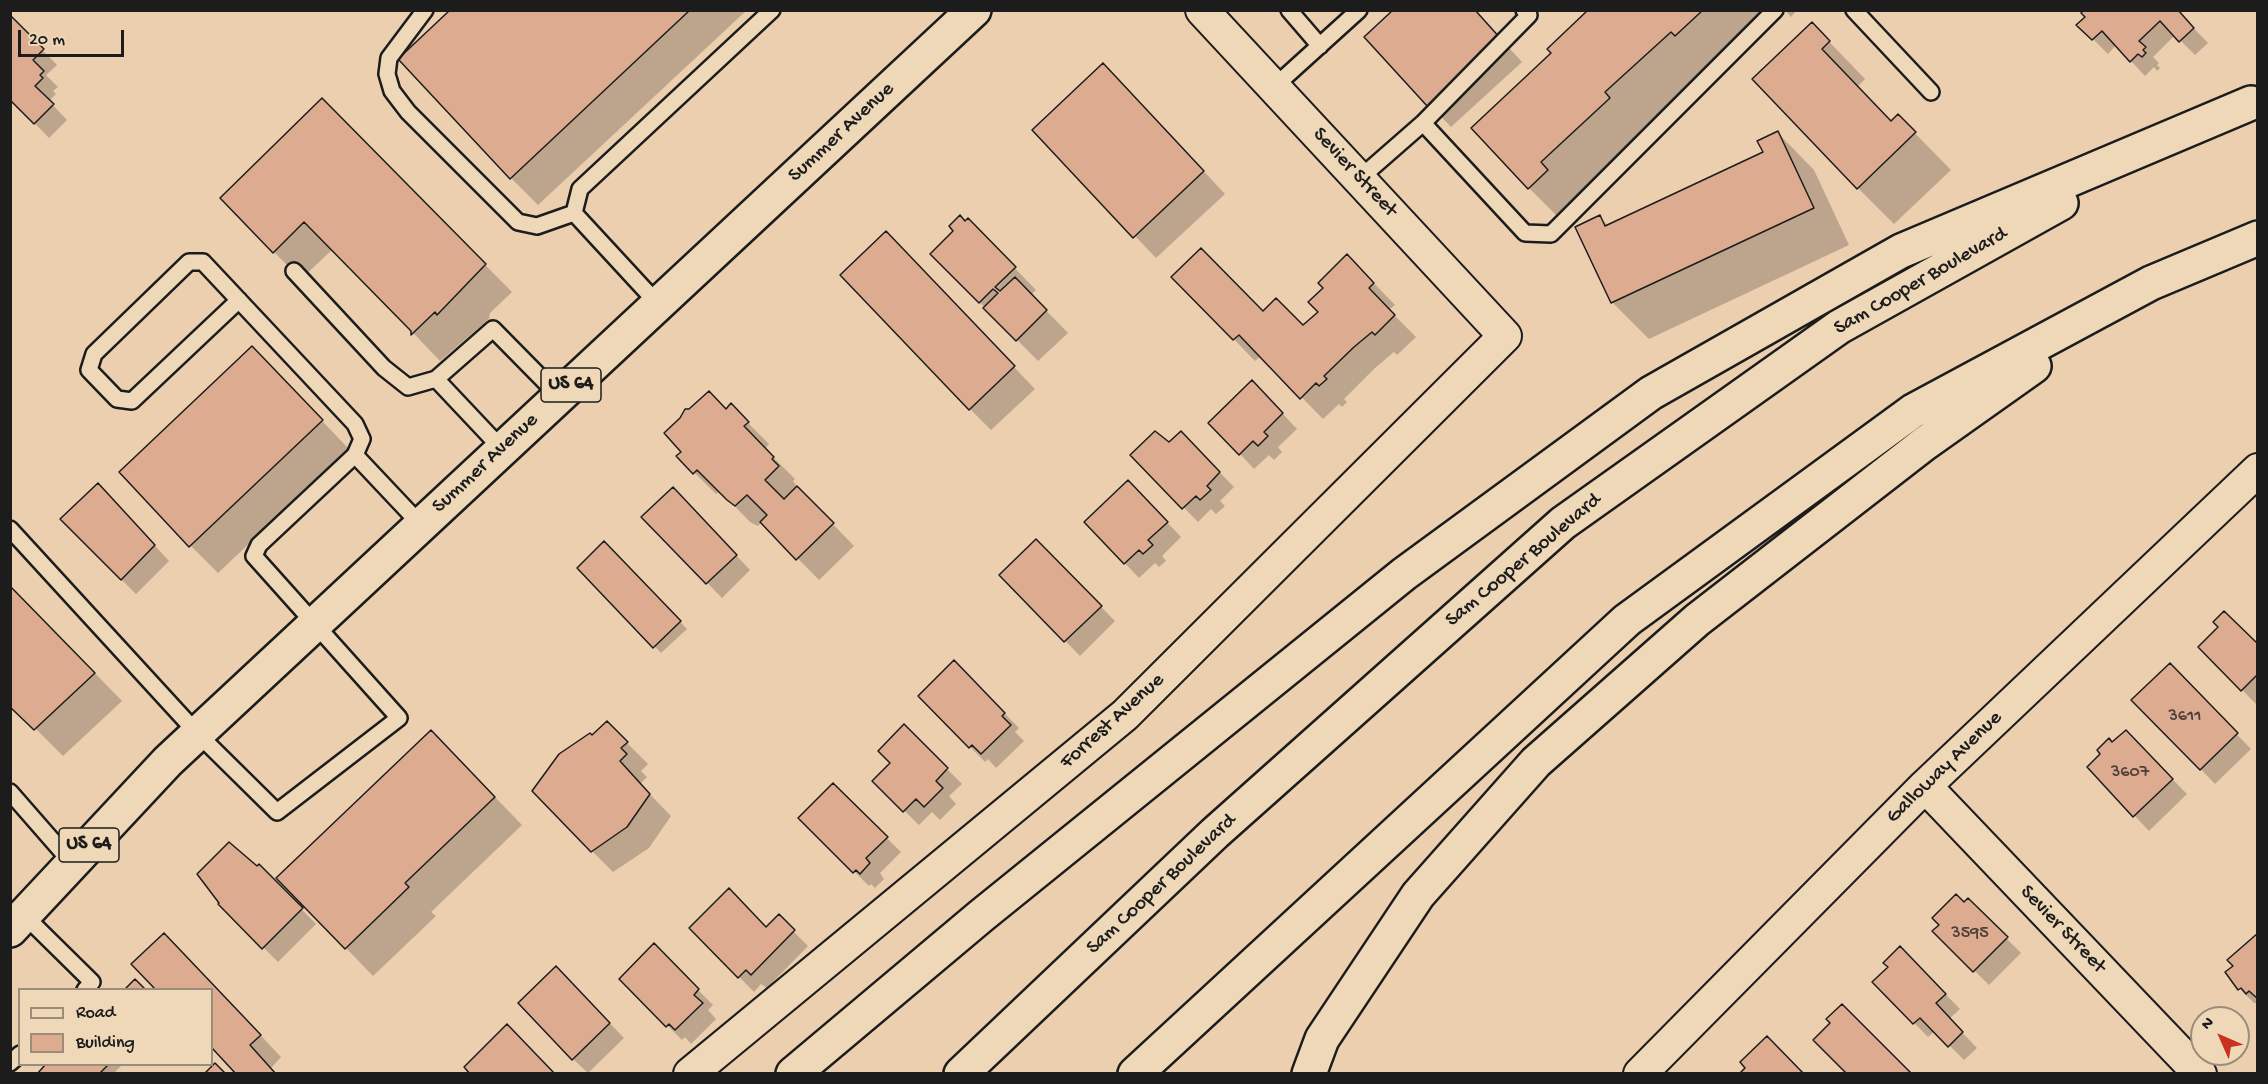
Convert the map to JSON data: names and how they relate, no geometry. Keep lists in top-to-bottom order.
{
  "streets": {
    "main road": ["Summer Avenue", "Sam Cooper Boulevard", "US 64"],
    "street": ["Sevier Street", "Forrest Avenue", "Galloway Avenue"]
  },
  "crossings": [
    ["Sevier Street", "Forrest Avenue"],
    ["Sevier Street", "Galloway Avenue"]
  ],
  "house_numbers": ["3611", "3607", "3595"],
  "legend": ["Road", "Building"],
  "scale_bar": "20 m",
  "north": "top left"
}
